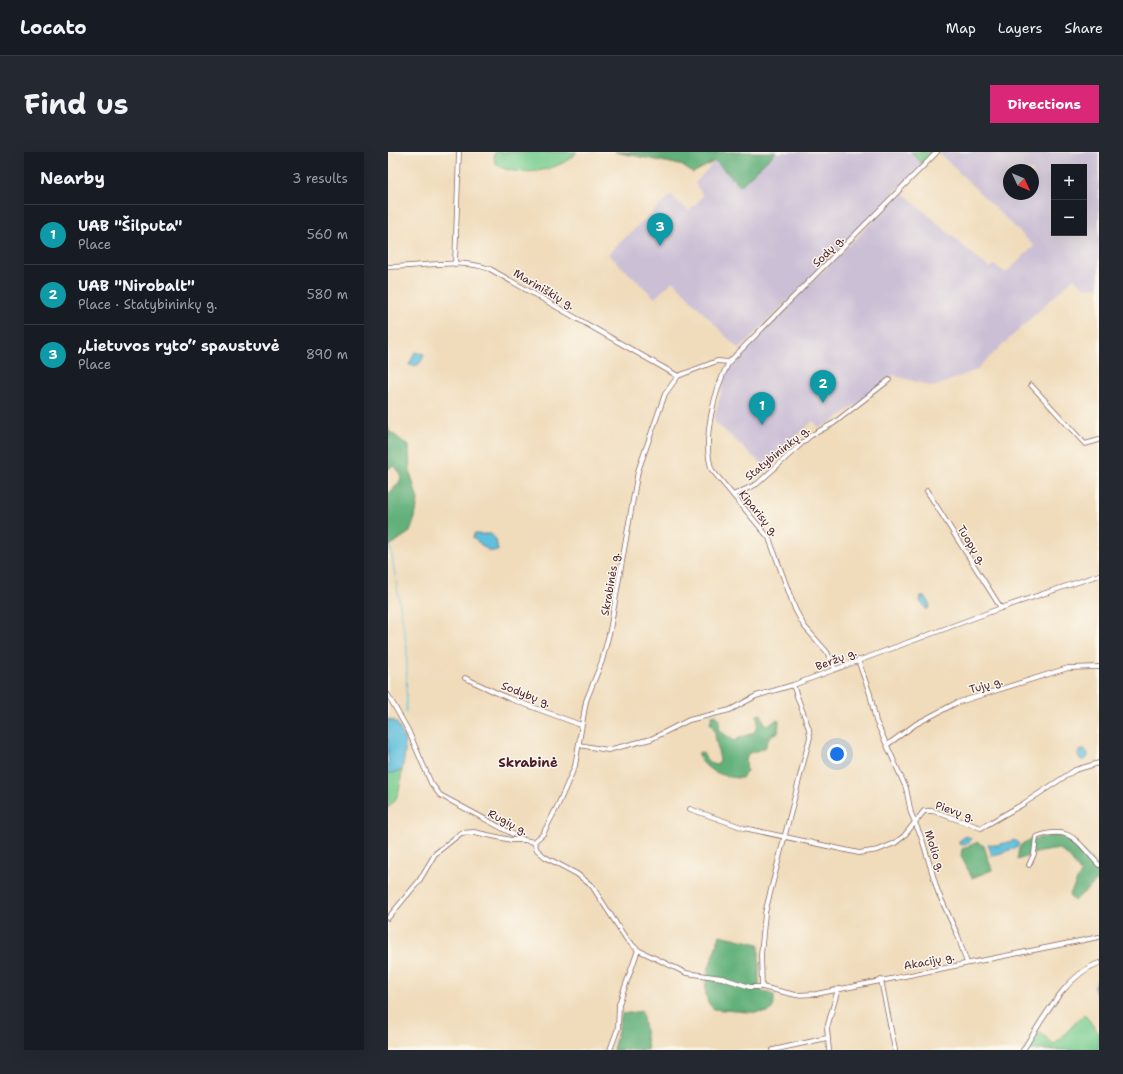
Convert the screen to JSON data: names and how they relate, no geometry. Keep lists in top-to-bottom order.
{
  "streets": {
    "street": [
      "Sodų g.",
      "Mariniškių g.",
      "Statybininkų g.",
      "Kiparisų g.",
      "Tuopų g.",
      "Skrabinės g.",
      "Beržų g.",
      "Tujų g.",
      "Sodybų g.",
      "Pievų g.",
      "Rugių g.",
      "Molio g.",
      "Akacijų g."
    ]
  },
  "crossings": [
    ["Sodų g.", "Kiparisų g."],
    ["Mariniškių g.", "Skrabinės g."],
    ["Statybininkų g.", "Kiparisų g."],
    ["Kiparisų g.", "Beržų g."],
    ["Tuopų g.", "Beržų g."],
    ["Skrabinės g.", "Beržų g."],
    ["Skrabinės g.", "Sodybų g."],
    ["Skrabinės g.", "Rugių g."],
    ["Beržų g.", "Molio g."],
    ["Tujų g.", "Molio g."],
    ["Pievų g.", "Molio g."],
    ["Rugių g.", "Akacijų g."],
    ["Molio g.", "Akacijų g."]
  ],
  "districts": ["Skrabinė"],
  "north": "bottom right",
  "page": {
    "header": "Locato",
    "nav": ["Map", "Layers", "Share"],
    "title": "Find us",
    "buttons": "Directions",
    "heading": ["Nearby", "3 results"],
    "map_buttons": ["+", "−"],
    "list": [
      {
        "mark": "1",
        "name": "UAB \"Šilputa\"",
        "note": "Place",
        "value": "560 m"
      },
      {
        "mark": "2",
        "name": "UAB \"Nirobalt\"",
        "note": "Place · Statybininkų g.",
        "value": "580 m"
      },
      {
        "mark": "3",
        "name": "„Lietuvos ryto“ spaustuvė",
        "note": "Place",
        "value": "890 m"
      }
    ],
    "pins": ["3", "2", "1"]
  }
}
